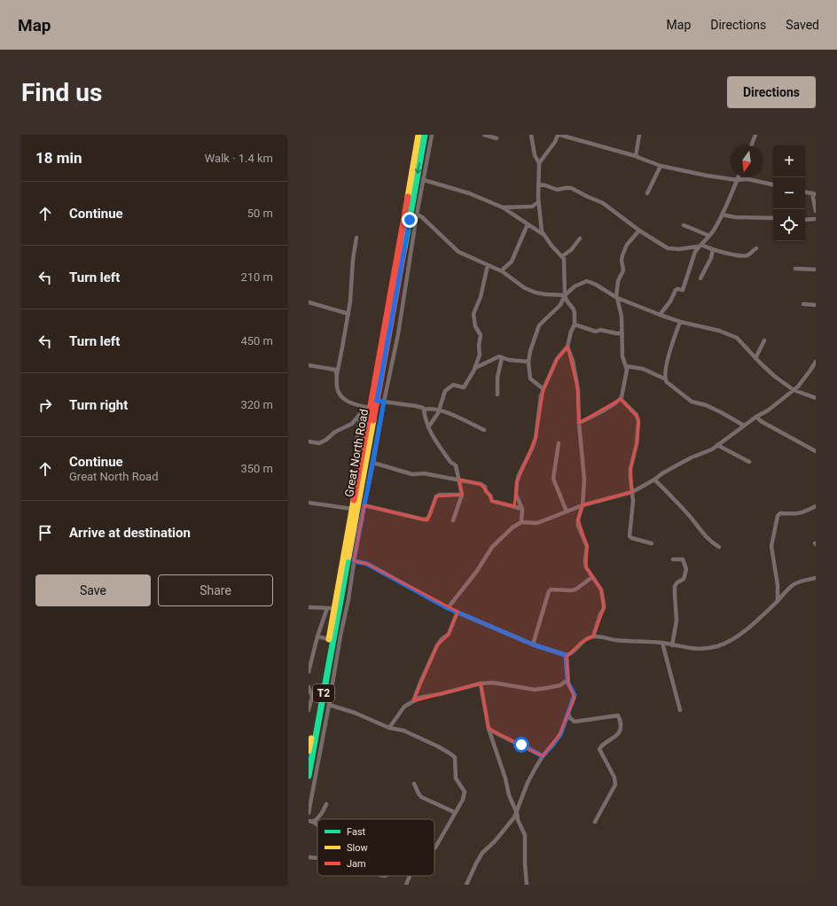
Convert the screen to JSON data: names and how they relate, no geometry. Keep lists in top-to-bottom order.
{
  "streets": {
    "main road": ["Great North Road", "T2"]
  },
  "legend": ["Fast", "Slow", "Jam"],
  "north": "bottom",
  "page": {
    "header": "Map",
    "nav": ["Map", "Directions", "Saved"],
    "buttons": [
      "Directions",
      ["Save", "Share"]
    ],
    "title": "Find us",
    "heading": ["18 min", "Walk · 1.4 km"],
    "map_buttons": ["+", "−"],
    "list": [
      ["Continue", "50 m"],
      ["Turn left", "210 m"],
      ["Turn left", "450 m"],
      ["Turn right", "320 m"],
      ["Continue", "Great North Road", "350 m"],
      "Arrive at destination"
    ]
  }
}
